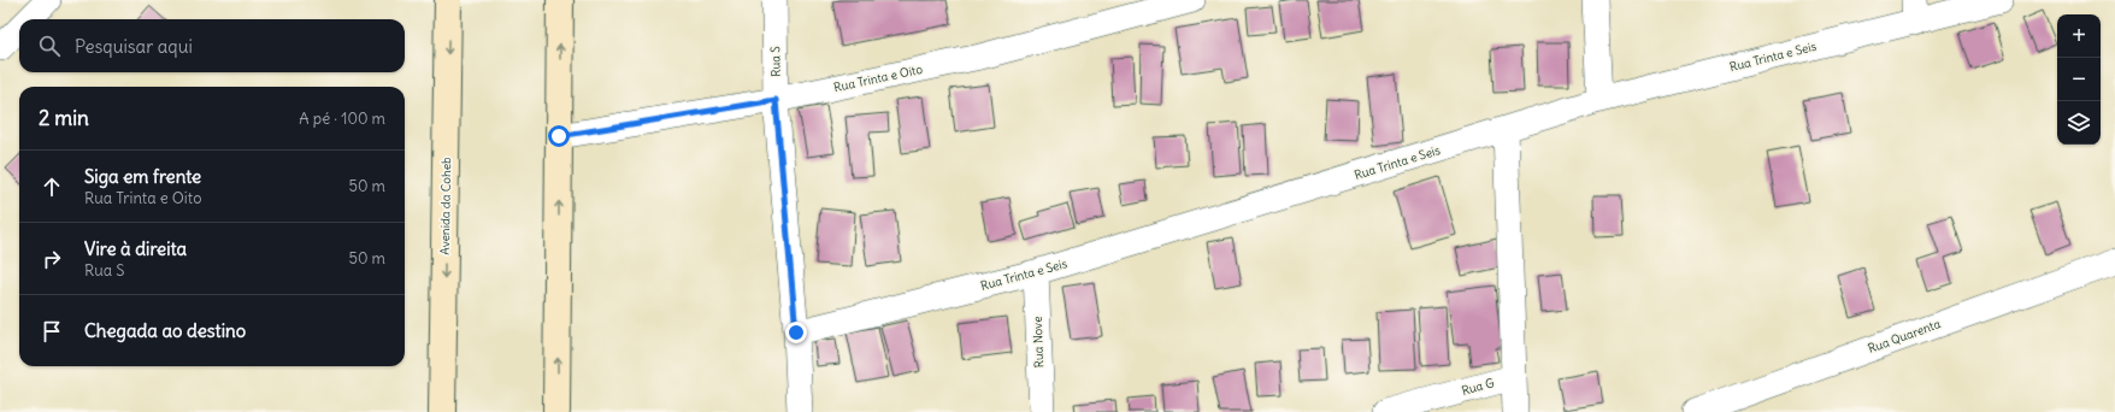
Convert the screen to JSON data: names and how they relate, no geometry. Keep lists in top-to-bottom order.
{
  "streets": {
    "main road": ["Avenida da Coheb"],
    "street": [
      "Rua Trinta e Seis",
      "Rua S",
      "Rua Trinta e Oito",
      "Rua Quarenta",
      "Rua Nove",
      "Rua G"
    ]
  },
  "crossings": [
    ["Rua Trinta e Seis", "Rua S"],
    ["Rua Trinta e Seis", "Rua Nove"],
    ["Rua S", "Rua Trinta e Oito"]
  ],
  "page": {
    "map_buttons": ["+", "−"],
    "search": "Pesquisar aqui",
    "heading": ["2 min", "A pé · 100 m"],
    "list": [
      ["Siga em frente", "Rua Trinta e Oito", "50 m"],
      ["Vire à direita", "Rua S", "50 m"],
      "Chegada ao destino"
    ]
  }
}
